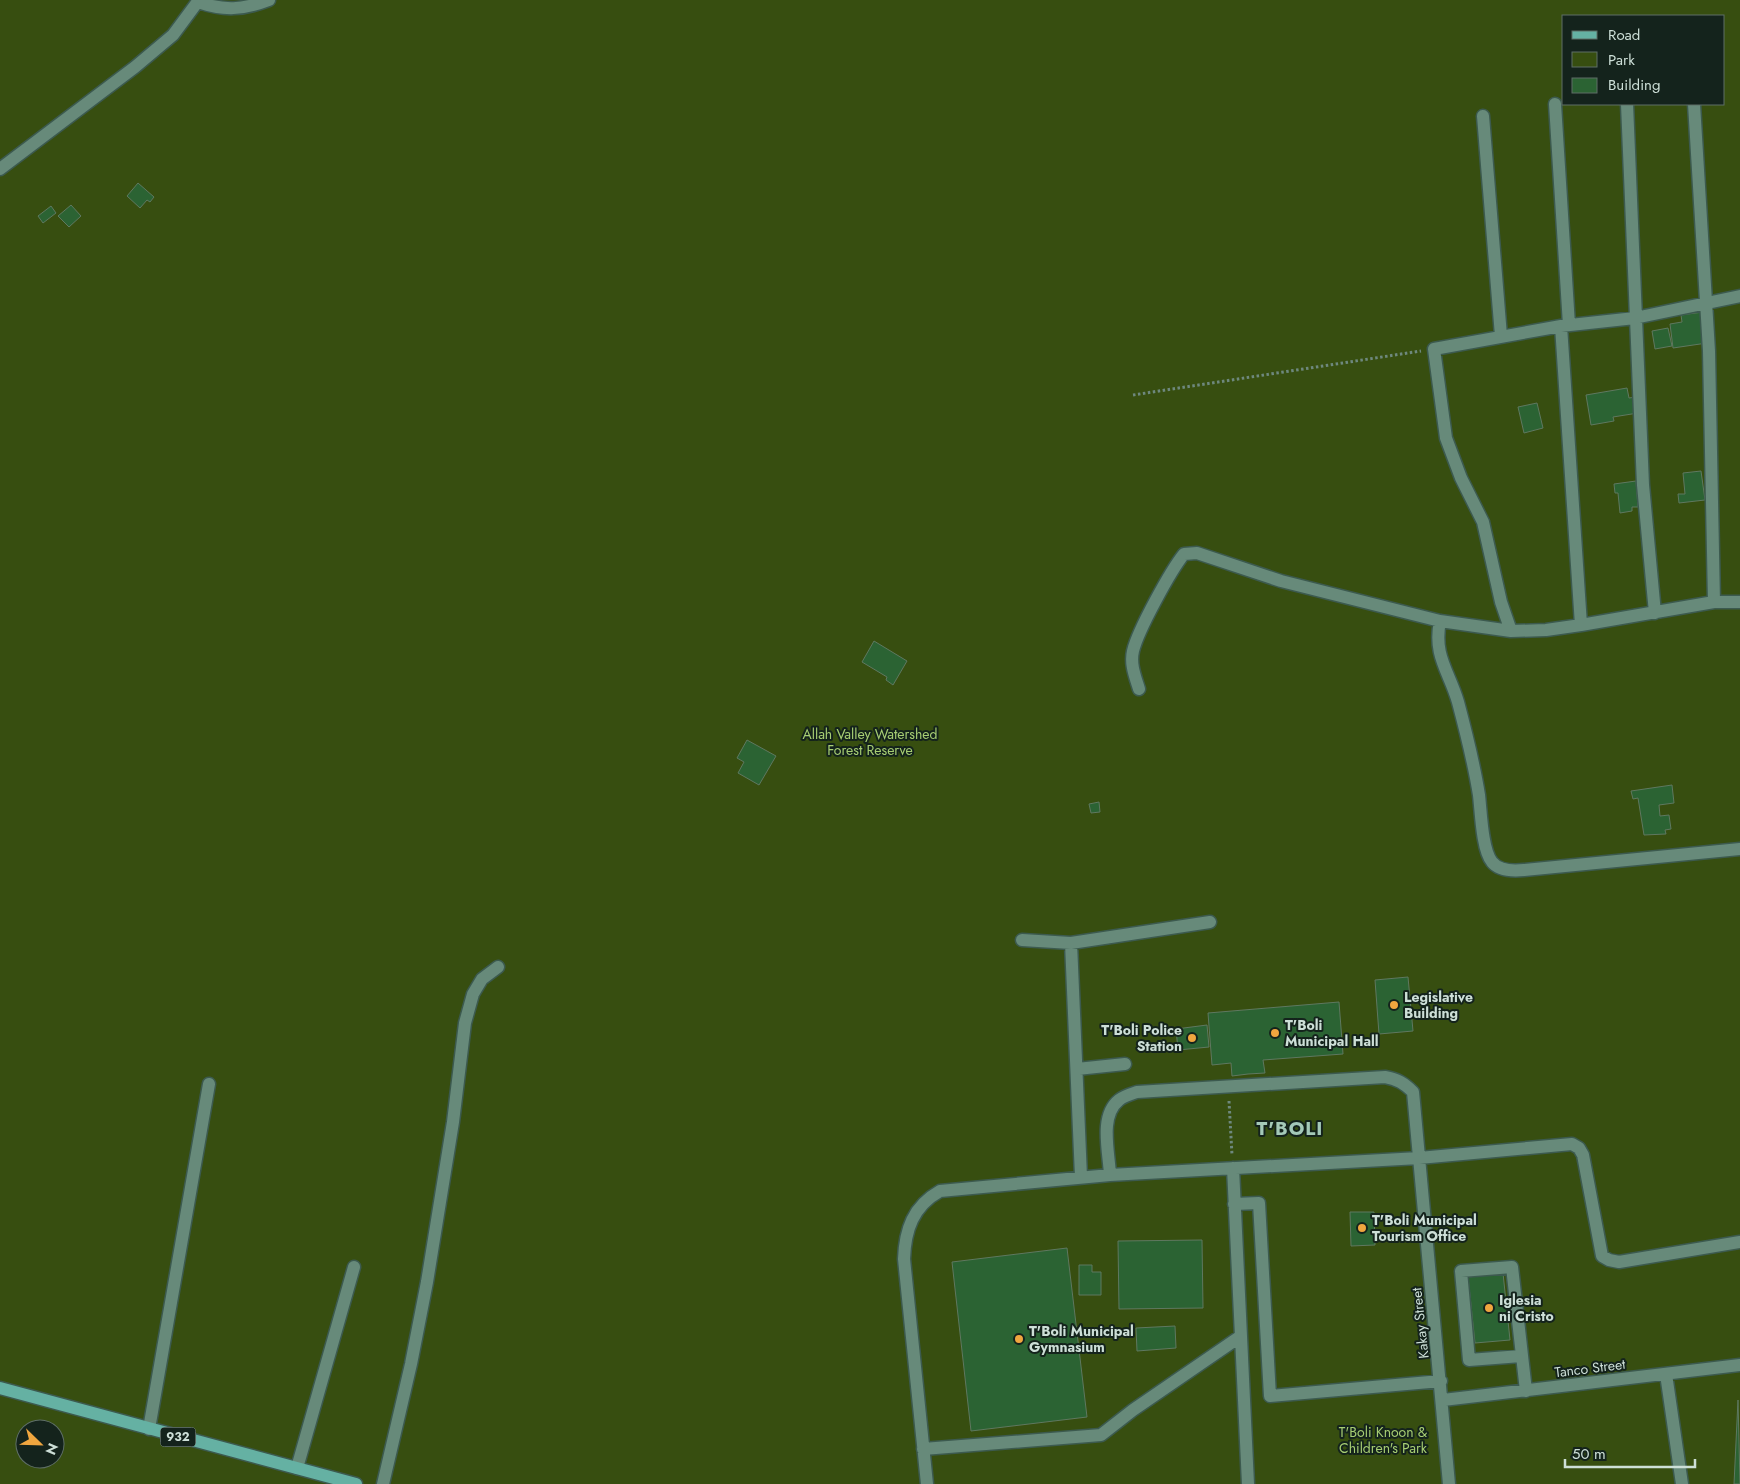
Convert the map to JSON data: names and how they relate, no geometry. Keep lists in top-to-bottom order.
{
  "streets": {
    "main road": ["932"],
    "street": ["Kakay Street", "Tanco Street"]
  },
  "crossings": [
    ["Kakay Street", "Tanco Street"]
  ],
  "districts": ["T'BOLI"],
  "parks": ["Allah Valley Watershed Forest Reserve", "T'Boli Knoon & Children's Park"],
  "places": [
    "Legislative Building",
    "T'Boli Municipal Hall",
    "T'Boli Police Station",
    "T'Boli Municipal Tourism Office",
    "Iglesia ni Cristo",
    "T'Boli Municipal Gymnasium"
  ],
  "legend": ["Road", "Park", "Building"],
  "scale_bar": "50 m",
  "north": "bottom right"
}
